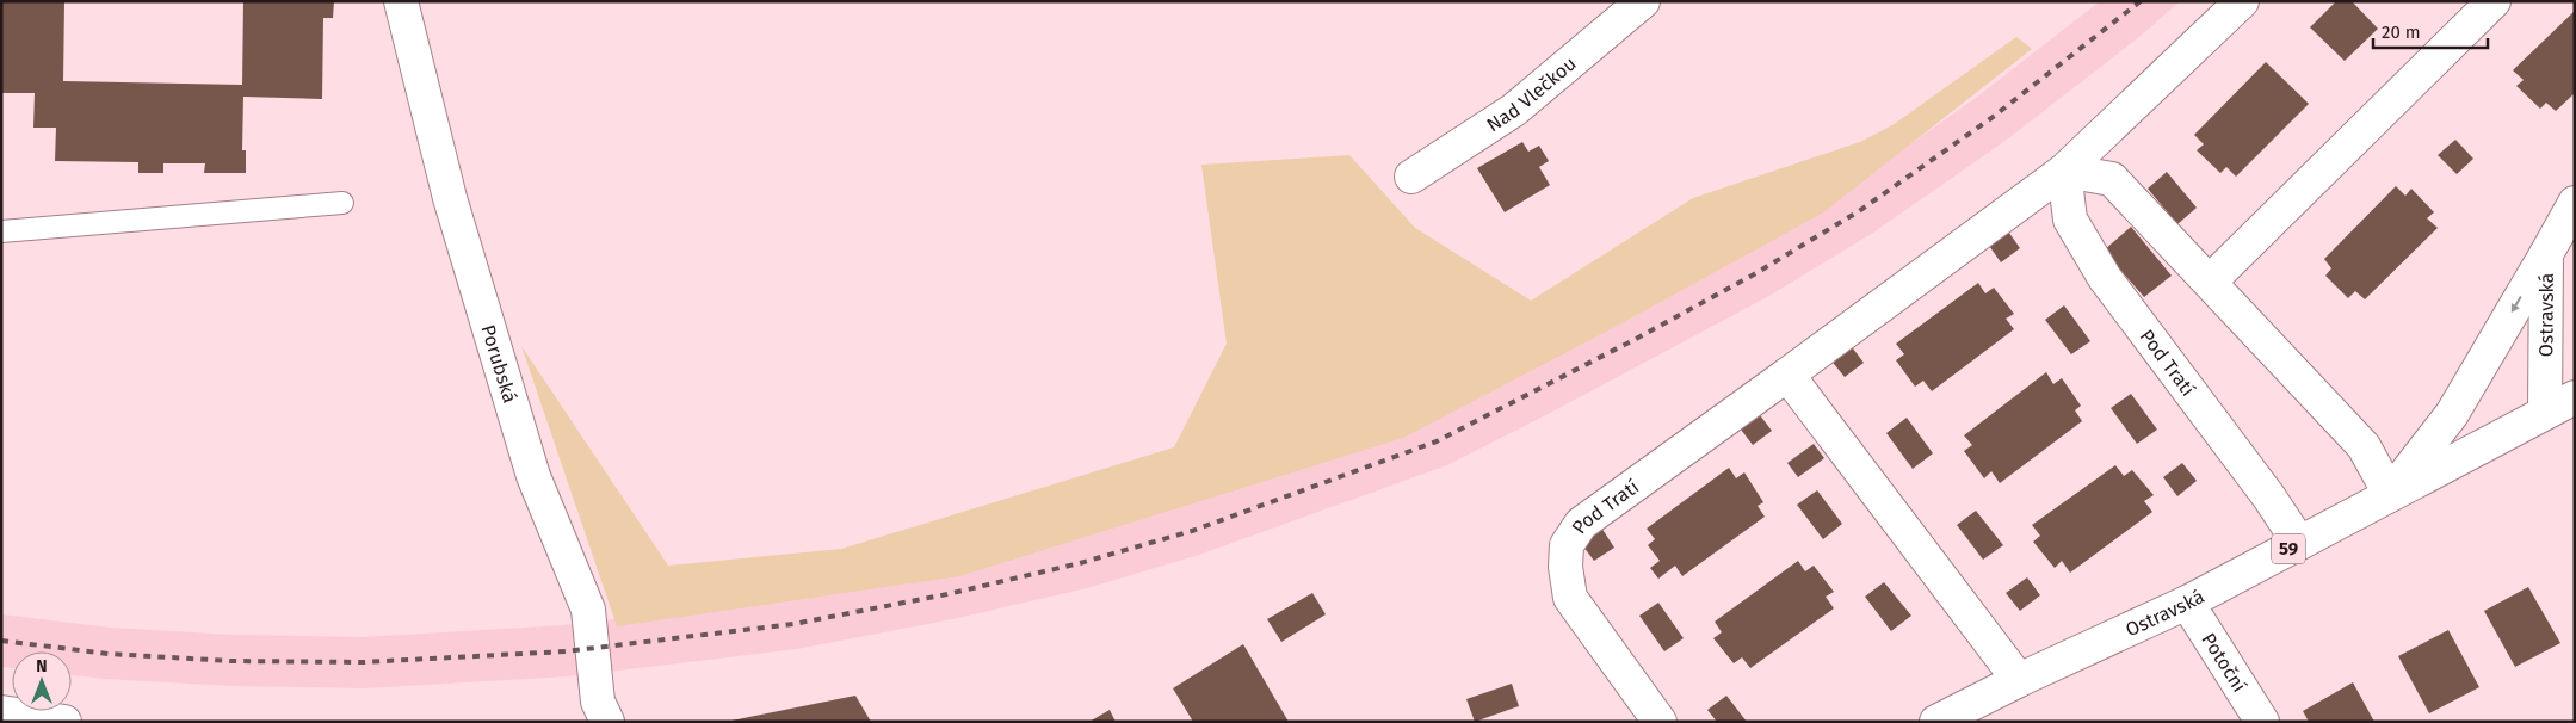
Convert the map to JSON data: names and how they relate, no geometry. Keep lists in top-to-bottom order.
{
  "streets": {
    "street": [
      "Nad Vlečkou",
      "Ostravská",
      "Pod Tratí",
      "Porubská",
      "59",
      "Potoční"
    ]
  },
  "crossings": [
    ["Ostravská", "Pod Tratí"],
    ["Ostravská", "Potoční"]
  ],
  "scale_bar": "20 m",
  "north": "top"
}
